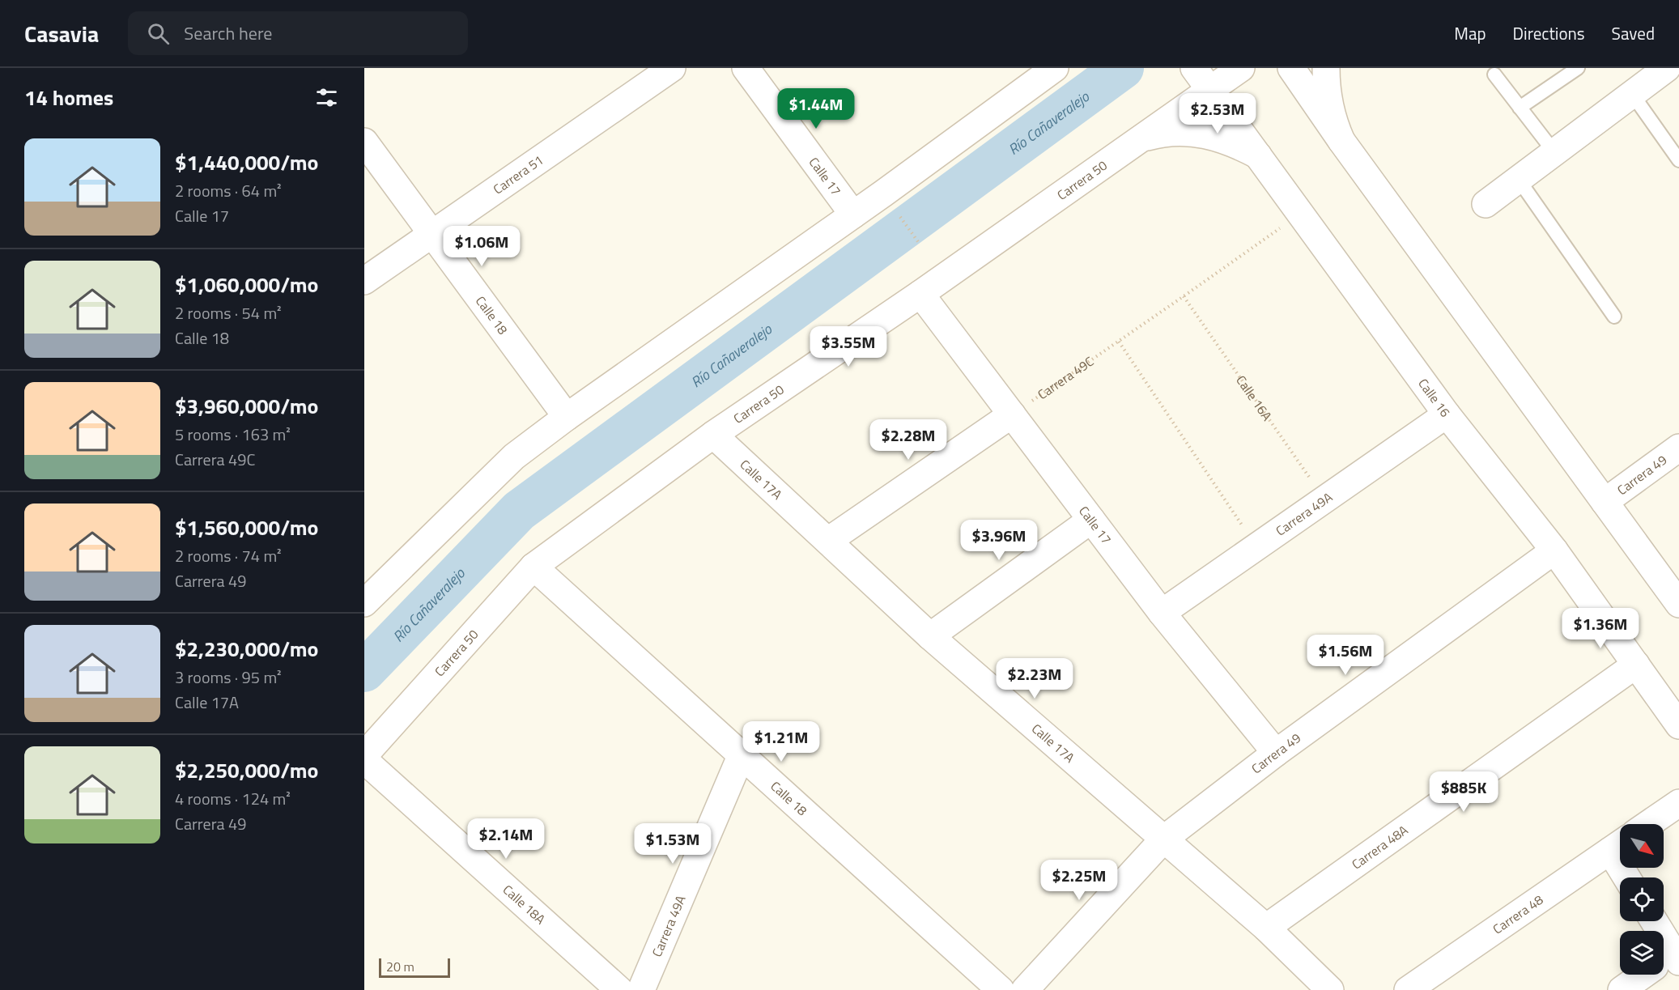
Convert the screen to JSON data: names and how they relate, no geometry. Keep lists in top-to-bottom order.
{
  "streets": {
    "street": [
      "Carrera 51",
      "Calle 17",
      "Carrera 50",
      "Calle 18",
      "Calle 16",
      "Carrera 49",
      "Calle 17A",
      "Carrera 49A",
      "Carrera 48A",
      "Calle 18A",
      "Carrera 48"
    ],
    "path": ["Carrera 49C", "Calle 16A"]
  },
  "crossings": [
    ["Carrera 51", "Calle 18"],
    ["Calle 17", "Carrera 50"],
    ["Calle 17", "Carrera 49C"],
    ["Calle 17", "Carrera 49"],
    ["Calle 17", "Carrera 49A"],
    ["Carrera 50", "Calle 18"],
    ["Carrera 50", "Calle 16"],
    ["Carrera 50", "Calle 17A"],
    ["Calle 18", "Carrera 49A"],
    ["Carrera 49C", "Calle 16"],
    ["Carrera 49C", "Calle 16A"],
    ["Calle 16", "Carrera 49"],
    ["Calle 16", "Carrera 49A"],
    ["Calle 16", "Carrera 48A"],
    ["Calle 16A", "Carrera 49A"],
    ["Carrera 49", "Calle 17A"],
    ["Calle 17A", "Carrera 48A"]
  ],
  "water": ["Río Cañaveralejo"],
  "scale_bar": "20 m",
  "north": "bottom right",
  "page": {
    "header": "Casavia",
    "search": "Search here",
    "nav": ["Map", "Directions", "Saved"],
    "heading": "14 homes",
    "price": [
      "$1.44M",
      "$2.53M",
      "$1.06M",
      "$3.55M",
      "$2.28M",
      "$3.96M",
      "$1.36M",
      "$1.56M",
      "$2.23M",
      "$1.21M",
      "$885K",
      "$2.14M",
      "$1.53M",
      "$2.25M"
    ],
    "list": [
      {
        "name": "$1,440,000/mo",
        "note": "2 rooms · 64 m² · Calle 17"
      },
      {
        "name": "$1,060,000/mo",
        "note": "2 rooms · 54 m² · Calle 18"
      },
      {
        "name": "$3,960,000/mo",
        "note": "5 rooms · 163 m² · Carrera 49C"
      },
      {
        "name": "$1,560,000/mo",
        "note": "2 rooms · 74 m² · Carrera 49"
      },
      {
        "name": "$2,230,000/mo",
        "note": "3 rooms · 95 m² · Calle 17A"
      },
      {
        "name": "$2,250,000/mo",
        "note": "4 rooms · 124 m² · Carrera 49"
      }
    ],
    "scale": "20 m"
  }
}
